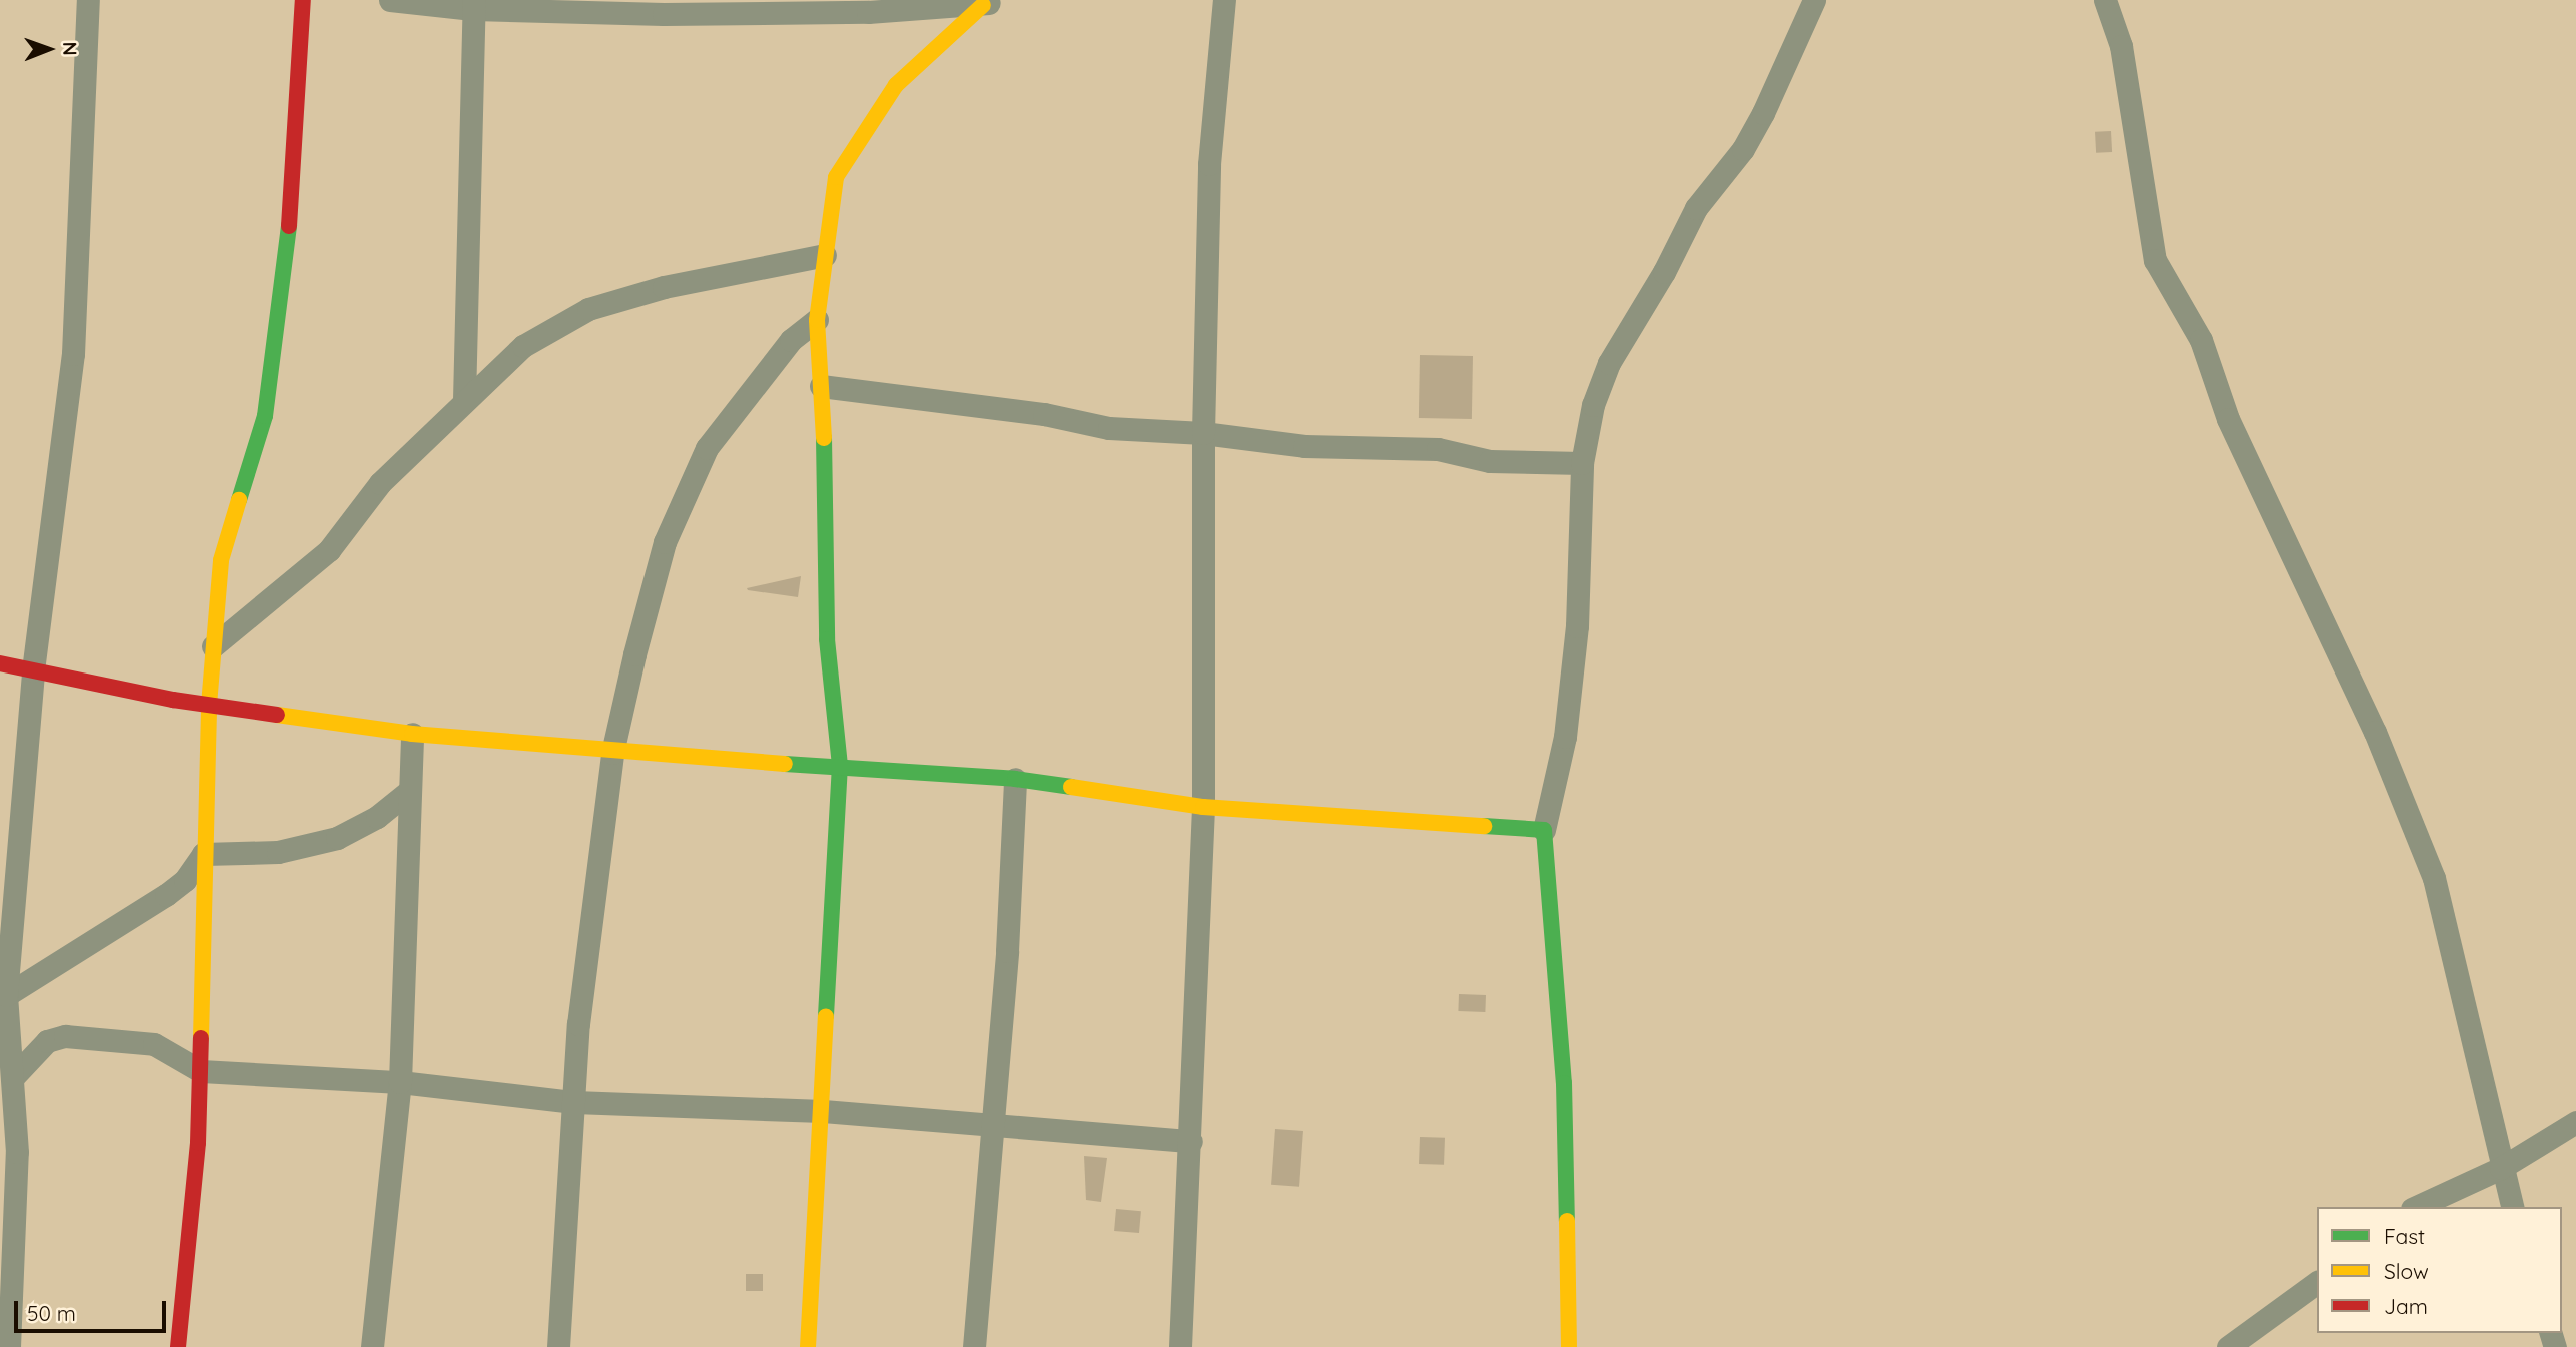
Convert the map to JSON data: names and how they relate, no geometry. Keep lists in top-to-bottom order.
{
  "legend": ["Fast", "Slow", "Jam"],
  "scale_bar": "50 m",
  "north": "right"
}
